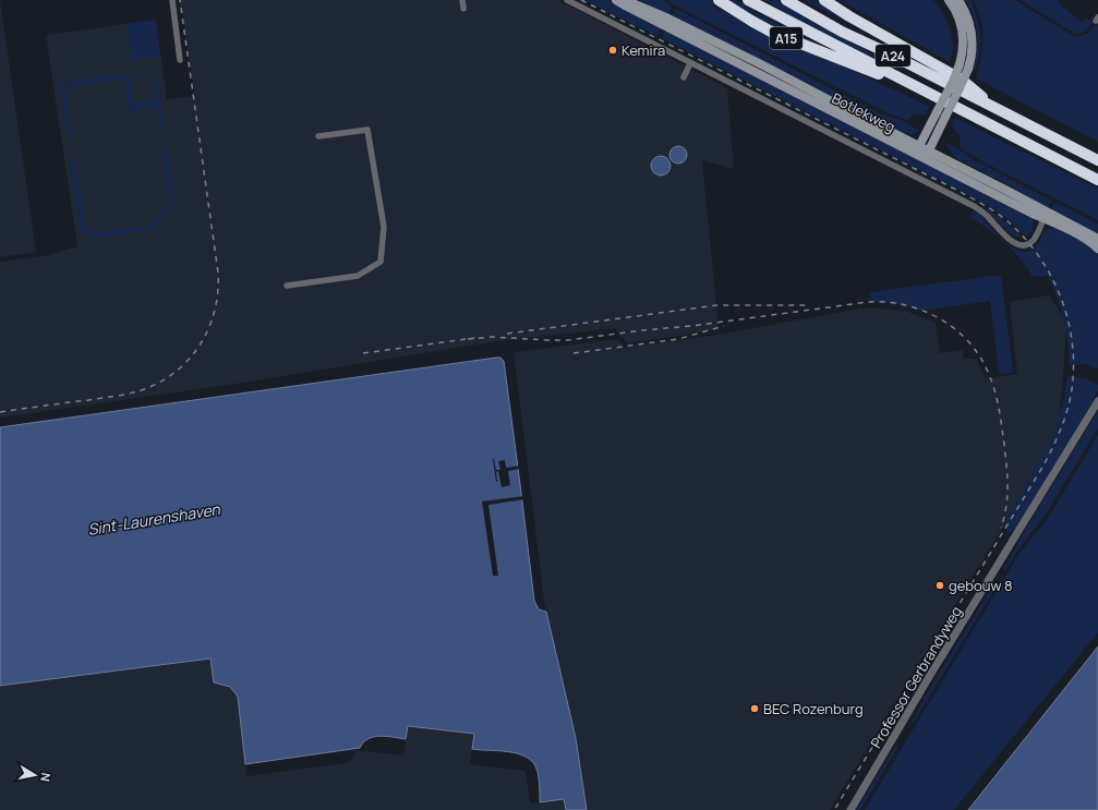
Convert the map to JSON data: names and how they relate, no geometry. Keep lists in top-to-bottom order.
{
  "streets": {
    "highway": ["A15", "A24"],
    "main road": ["Botlekweg"],
    "street": ["Professor Gerbrandyweg"]
  },
  "crossings": [
    ["A15", "A24"]
  ],
  "water": ["Sint-Laurenshaven"],
  "places": ["Kemira", "gebouw 8", "BEC Rozenburg"],
  "north": "right"
}
